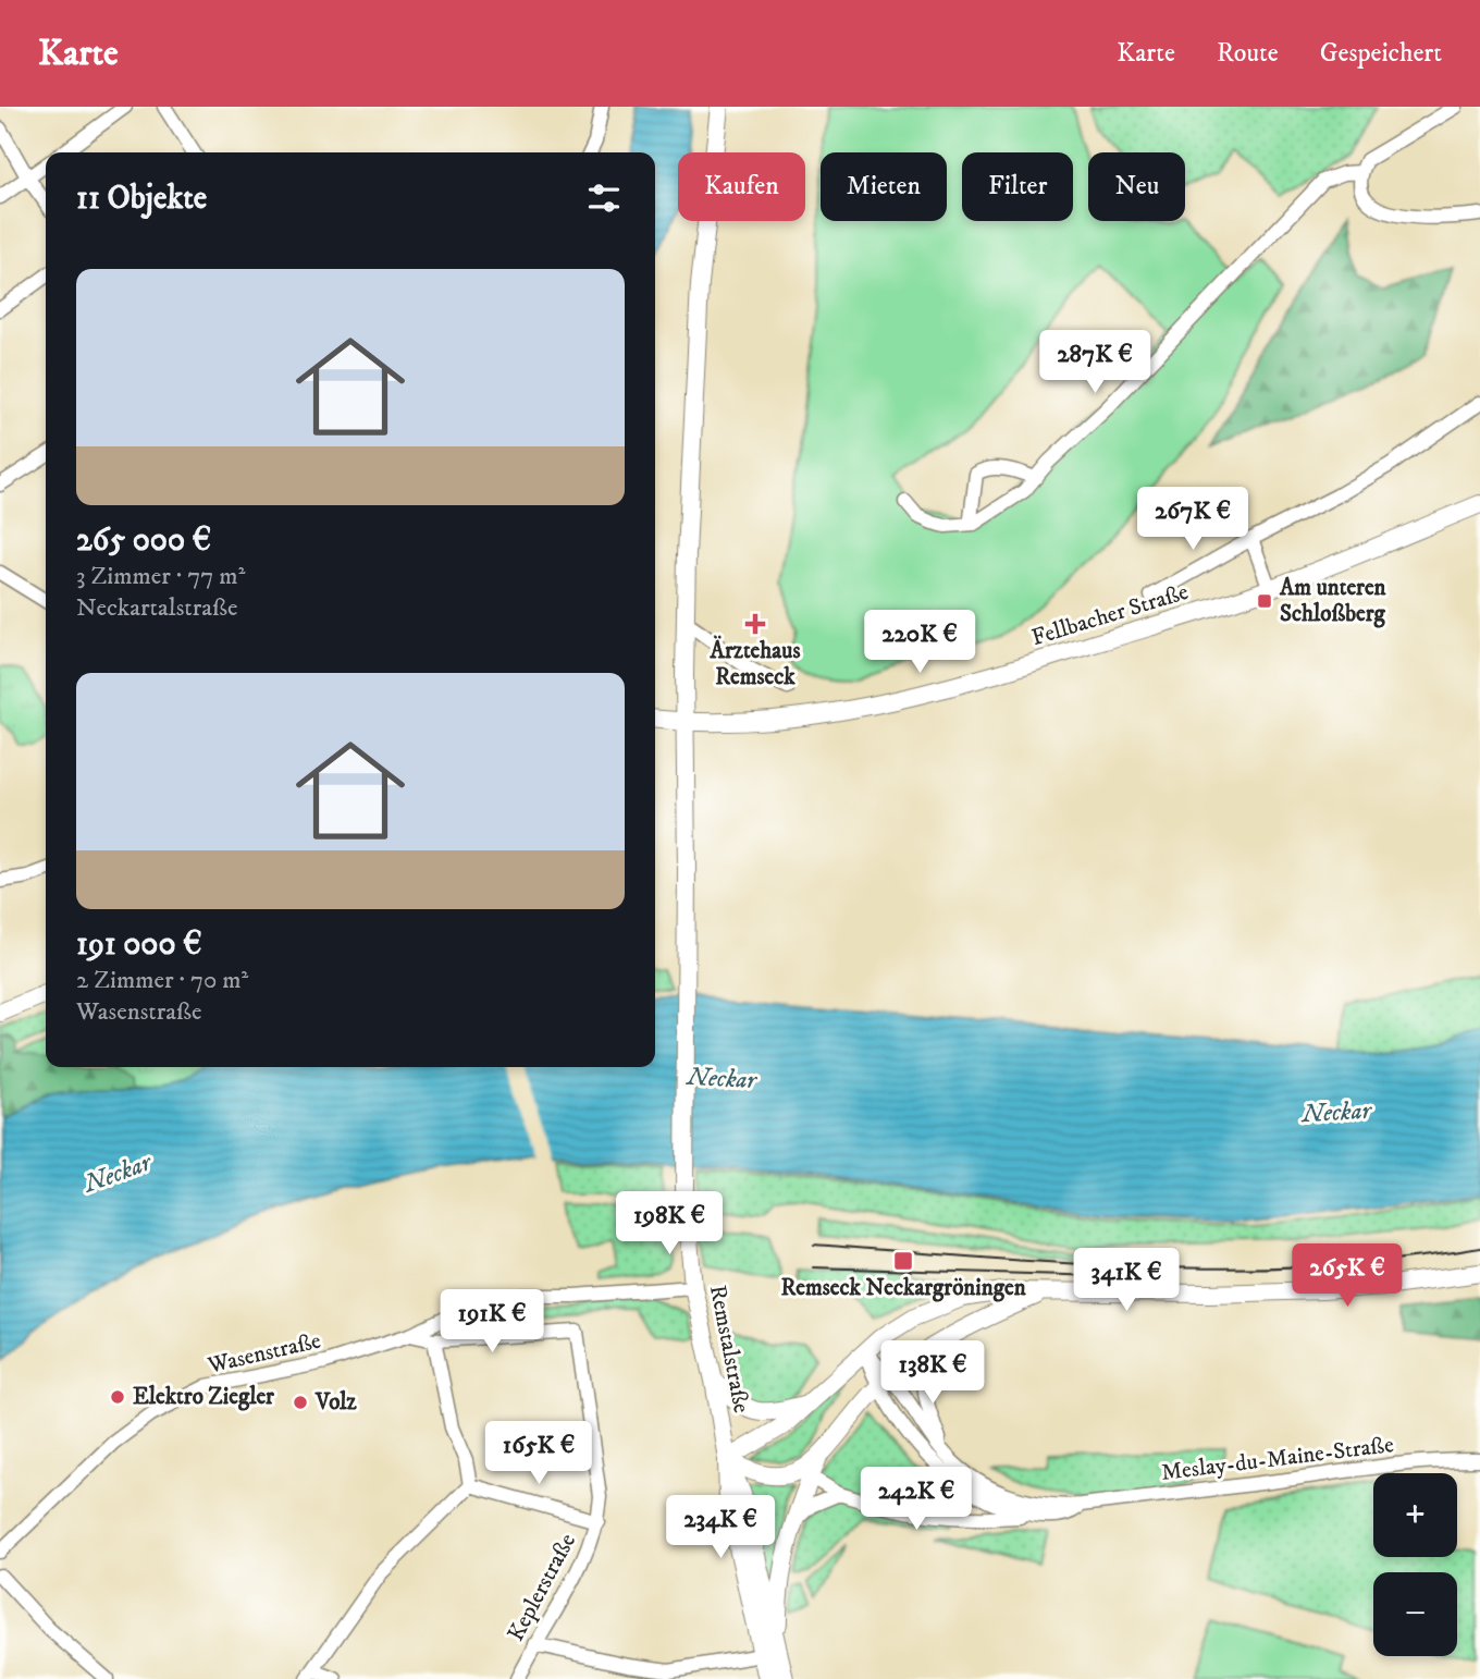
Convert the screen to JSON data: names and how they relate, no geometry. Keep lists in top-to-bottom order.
{
  "streets": {
    "main road": ["Fellbacher Straße", "Remstalstraße"],
    "street": ["Wasenstraße", "Meslay-du-Maine-Straße", "Keplerstraße"]
  },
  "crossings": [
    ["Fellbacher Straße", "Remstalstraße"],
    ["Remstalstraße", "Wasenstraße"]
  ],
  "water": ["Neckar"],
  "places": {
    "transit": ["Am unteren Schloßberg", "Remseck Neckargröningen"],
    "health": ["Ärztehaus Remseck"],
    "other": ["Elektro Ziegler", "Volz"]
  },
  "page": {
    "header": "Karte",
    "nav": ["Karte", "Route", "Gespeichert"],
    "chip": [
      "Kaufen",
      "Mieten",
      "Filter",
      "Neu"
    ],
    "heading": "11 Objekte",
    "list": [
      {
        "name": "265 000 €",
        "note": "3 Zimmer · 77 m² · Neckartalstraße"
      },
      {
        "name": "191 000 €",
        "note": "2 Zimmer · 70 m² · Wasenstraße"
      }
    ],
    "price": [
      "287K €",
      "267K €",
      "220K €",
      "198K €",
      "265K €",
      "341K €",
      "191K €",
      "138K €",
      "165K €",
      "242K €",
      "234K €"
    ],
    "map_buttons": ["+", "−"]
  }
}
